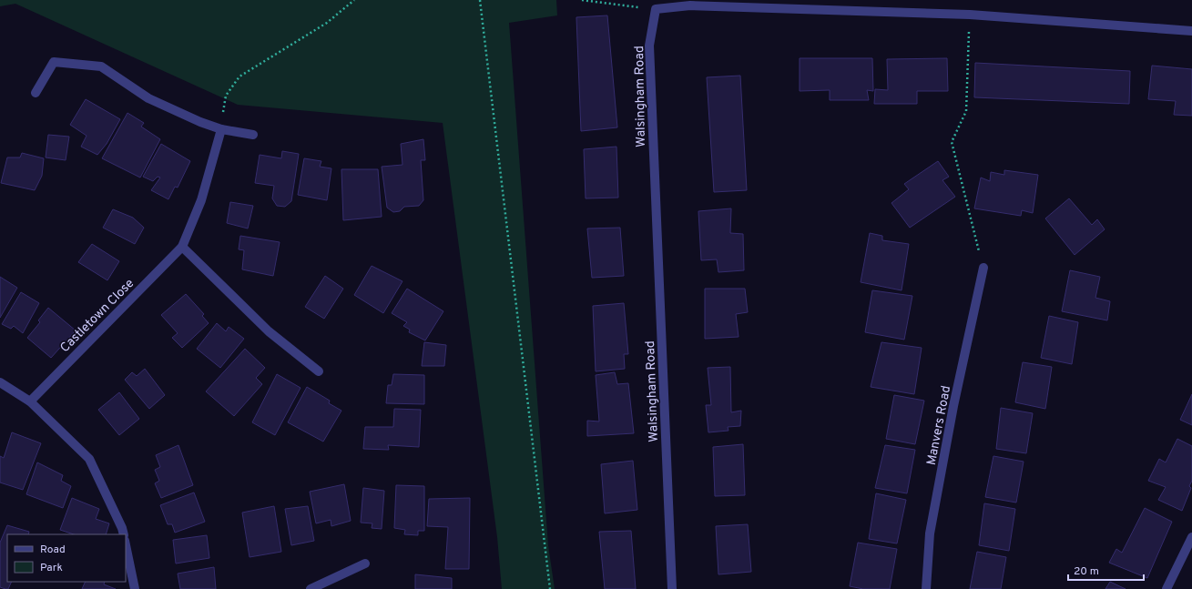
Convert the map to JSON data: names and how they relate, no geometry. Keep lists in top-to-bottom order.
{
  "streets": {
    "street": ["Walsingham Road", "Castletown Close", "Manvers Road"]
  },
  "legend": ["Road", "Park"],
  "scale_bar": "20 m"
}
